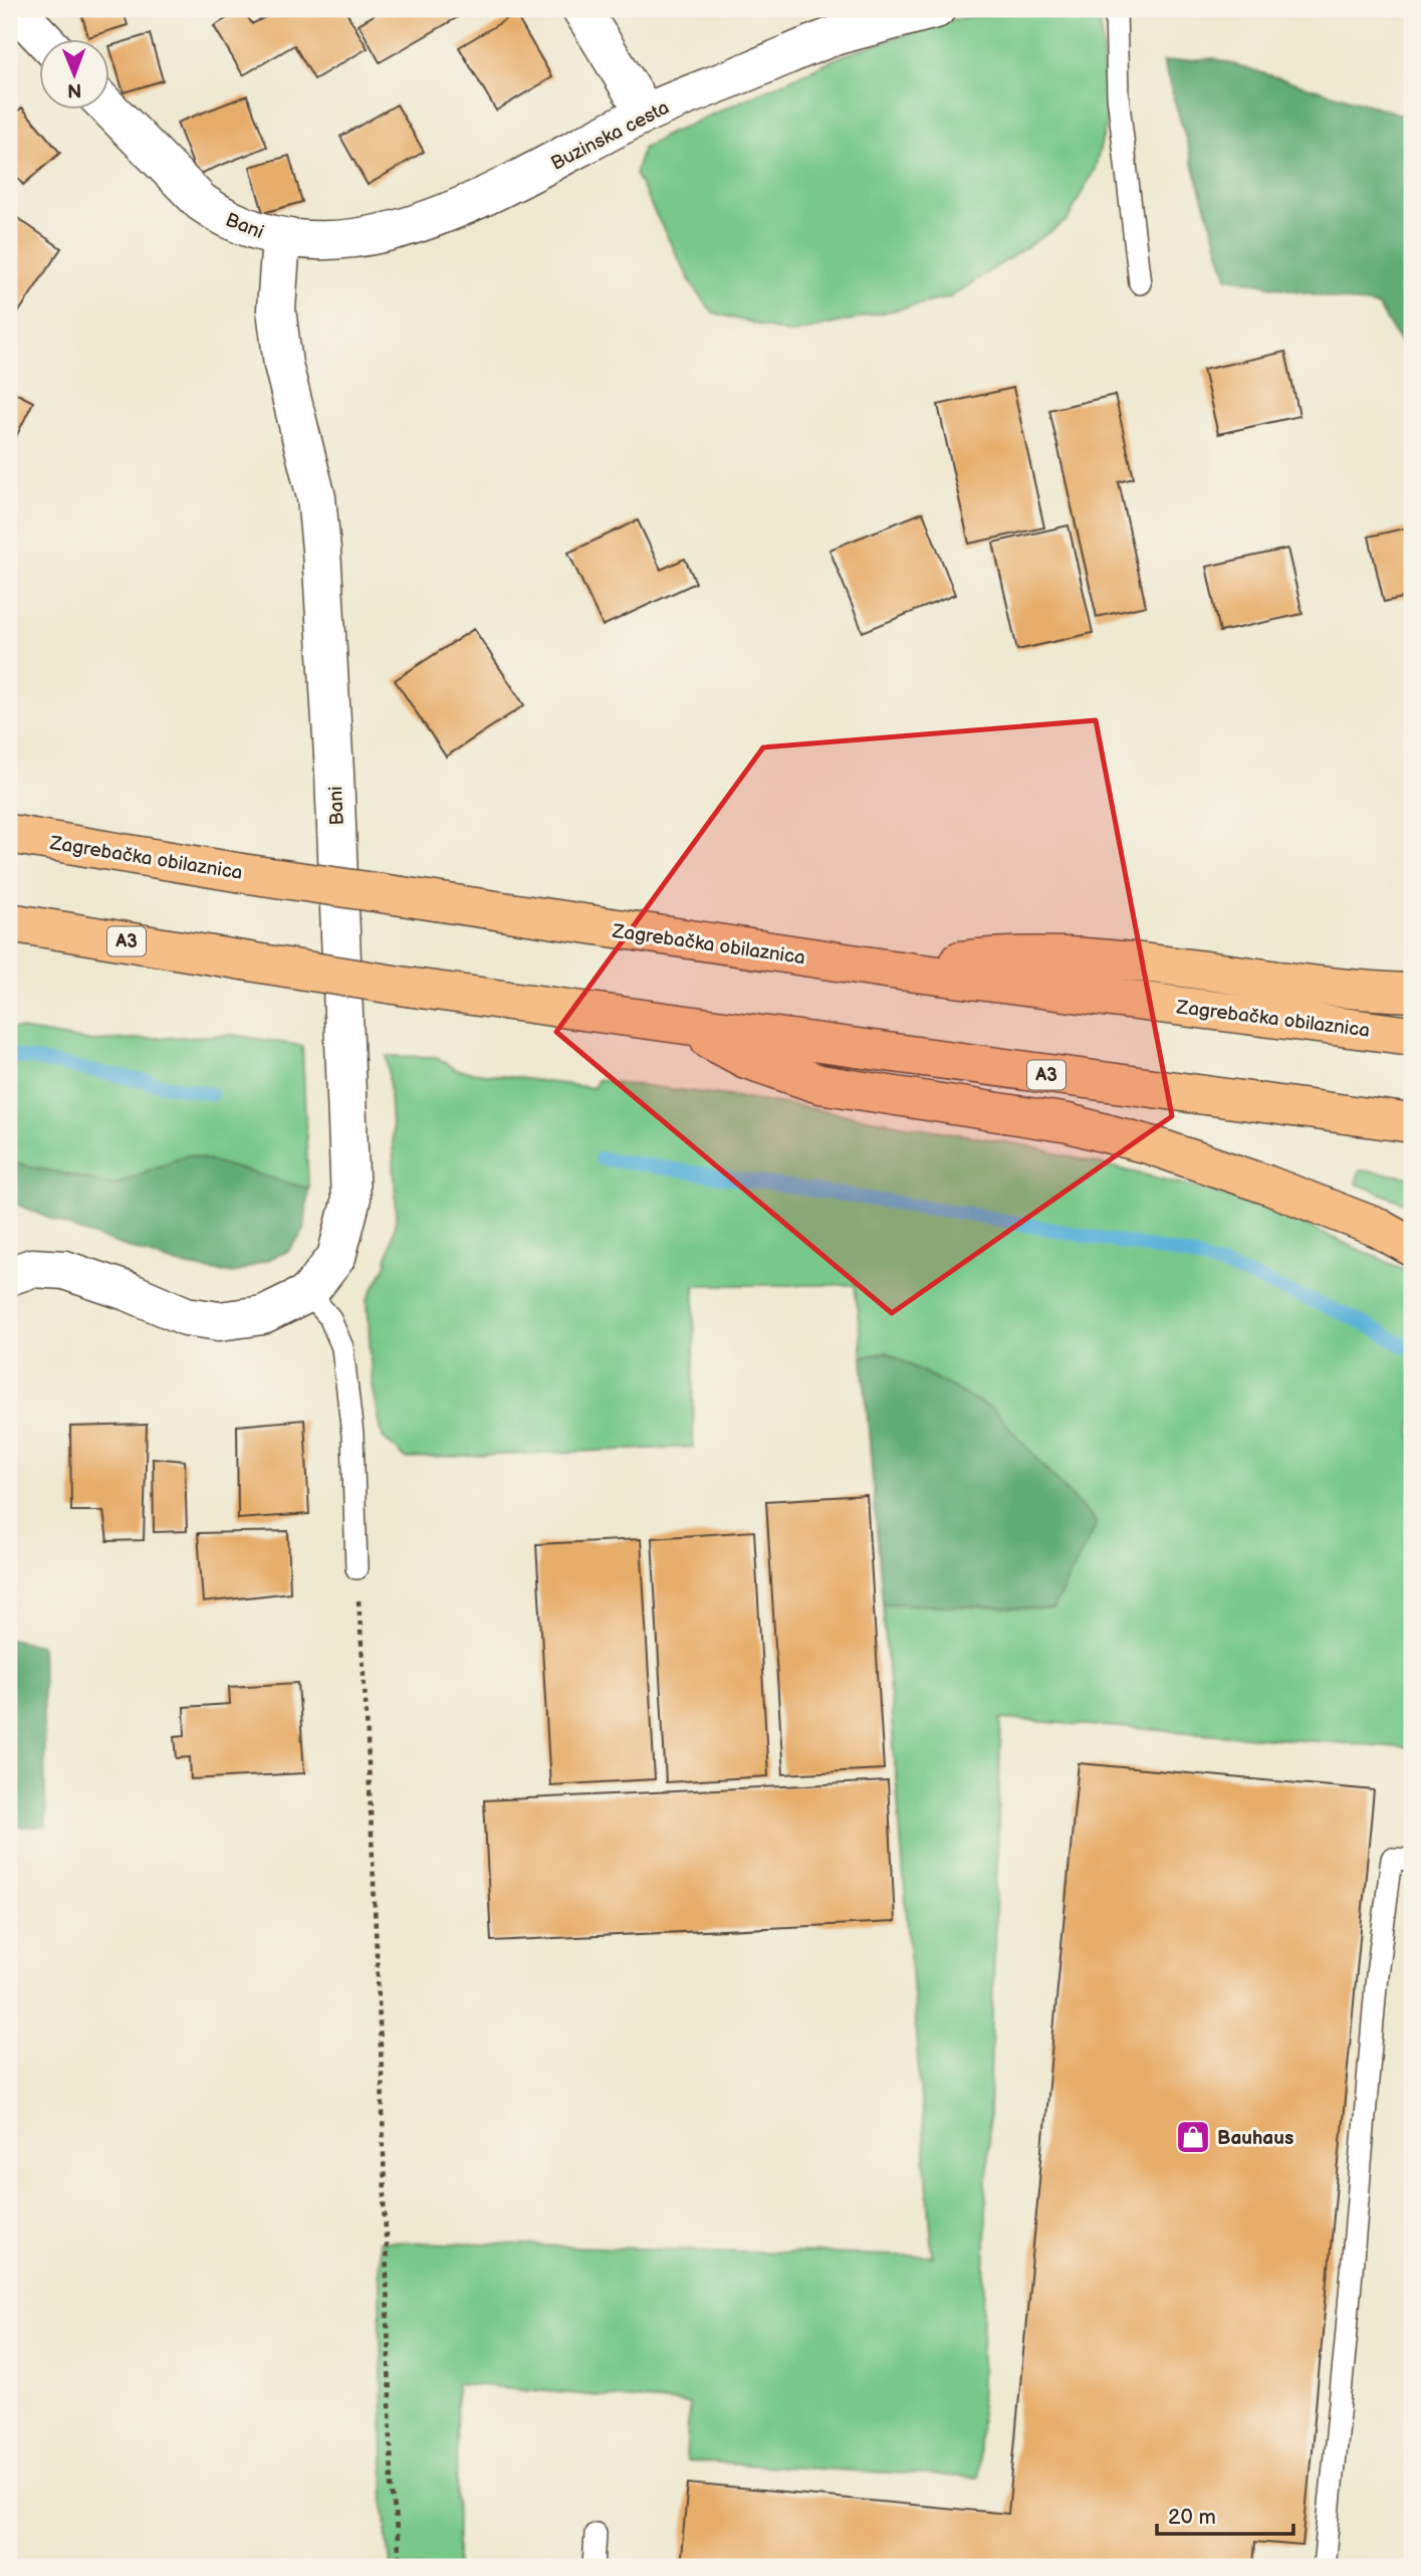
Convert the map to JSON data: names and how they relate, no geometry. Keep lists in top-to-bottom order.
{
  "streets": {
    "highway": ["Zagrebačka obilaznica", "A3"],
    "street": ["Buzinska cesta", "Bani"]
  },
  "crossings": [
    ["Buzinska cesta", "Bani"]
  ],
  "places": {
    "shop": ["Bauhaus"]
  },
  "scale_bar": "20 m",
  "north": "bottom"
}
